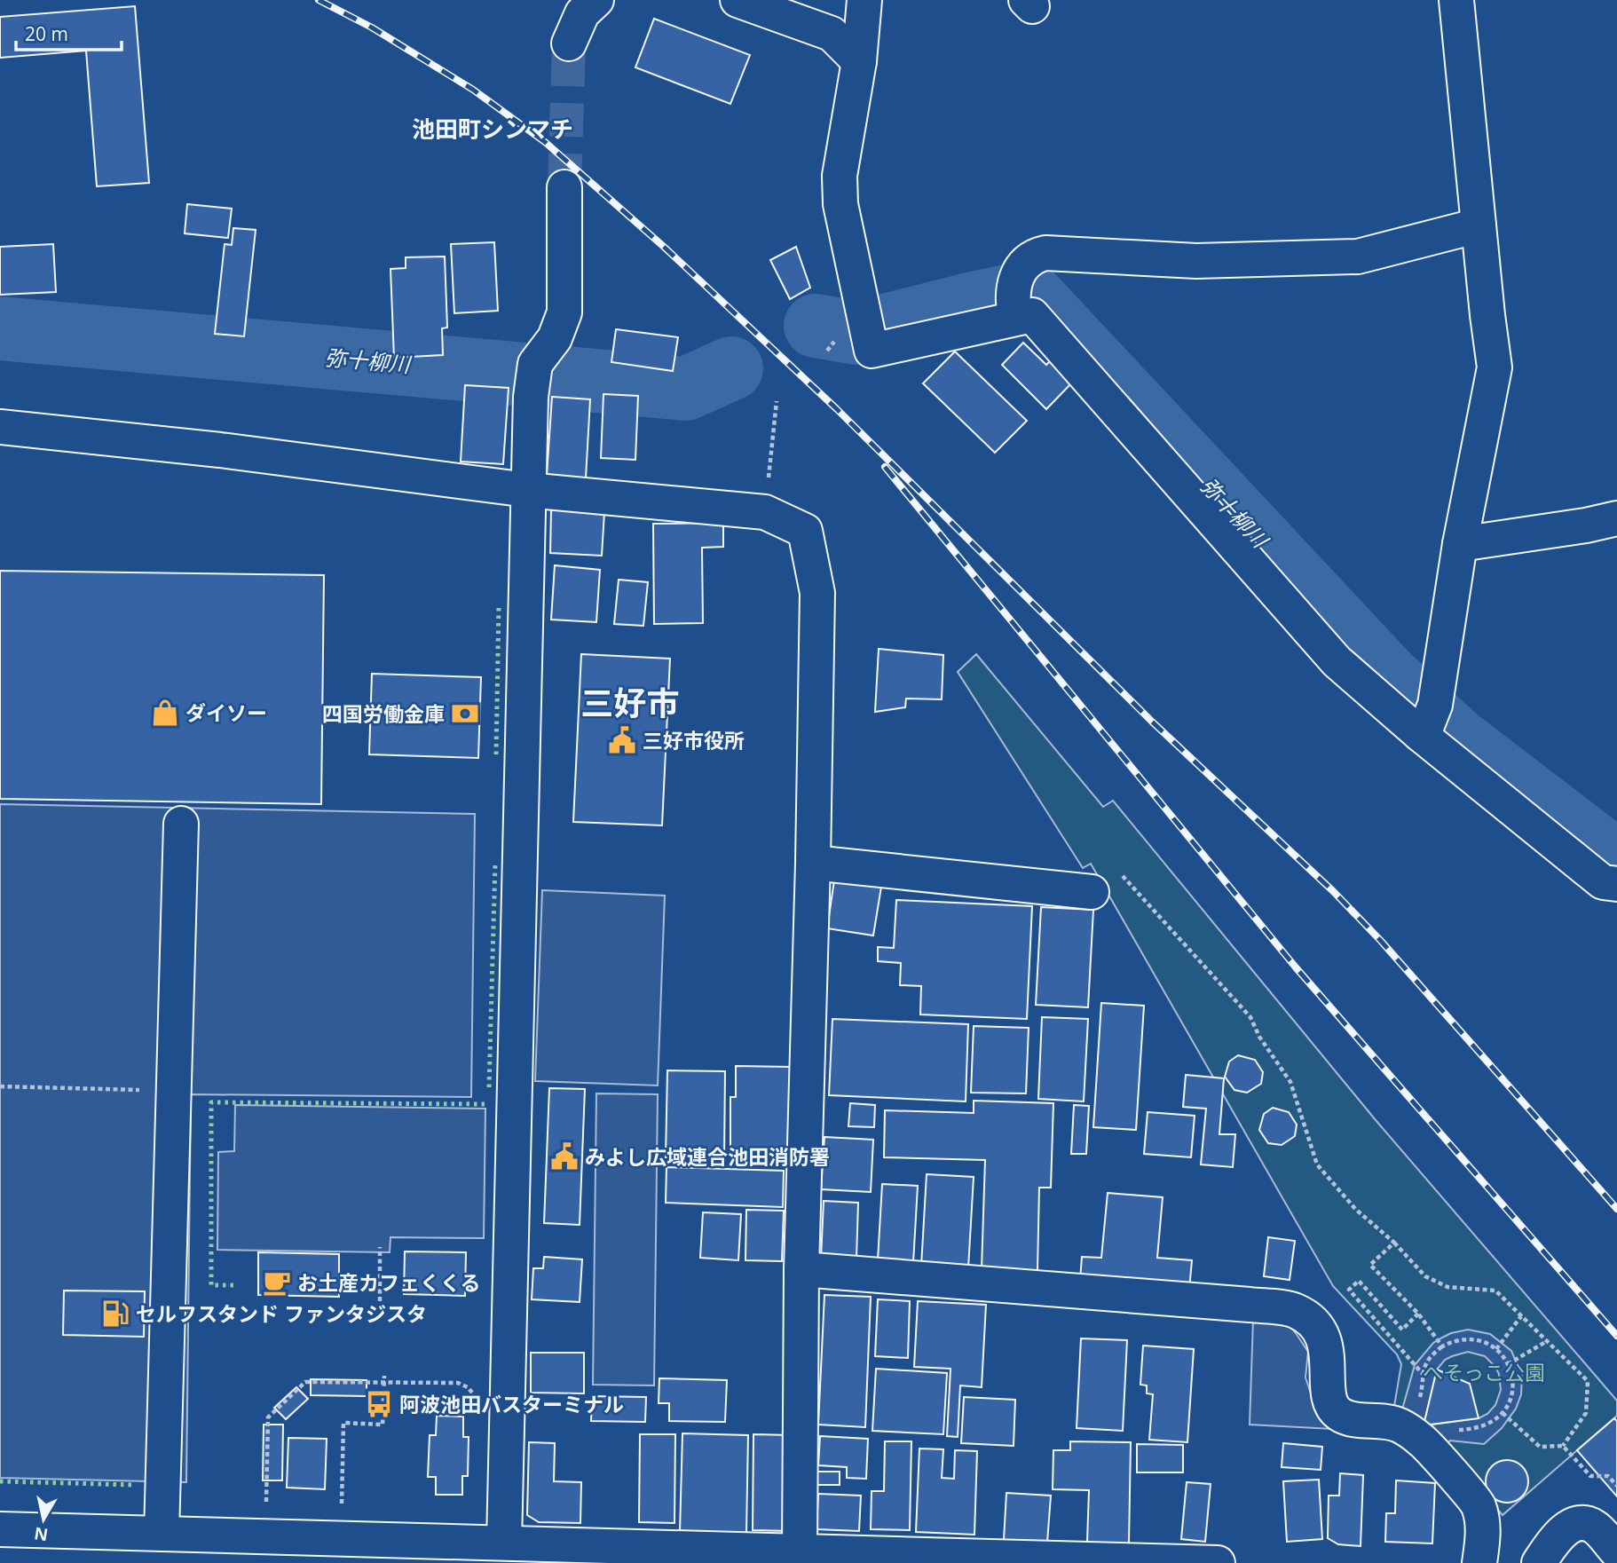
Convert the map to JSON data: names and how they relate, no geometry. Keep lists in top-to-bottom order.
{
  "districts": ["池田町シンマチ", "三好市"],
  "water": ["弥十柳川"],
  "parks": ["へそっこ公園"],
  "places": {
    "shop": ["ダイソー"],
    "bank": ["四国労働金庫"],
    "public building": ["三好市役所", "みよし広域連合池田消防署"],
    "cafe": ["お土産カフェくくる"],
    "fuel station": ["セルフスタンド ファンタジスタ"],
    "bus stop": ["阿波池田バスターミナル"]
  },
  "scale_bar": "20 m",
  "north": "bottom"
}
